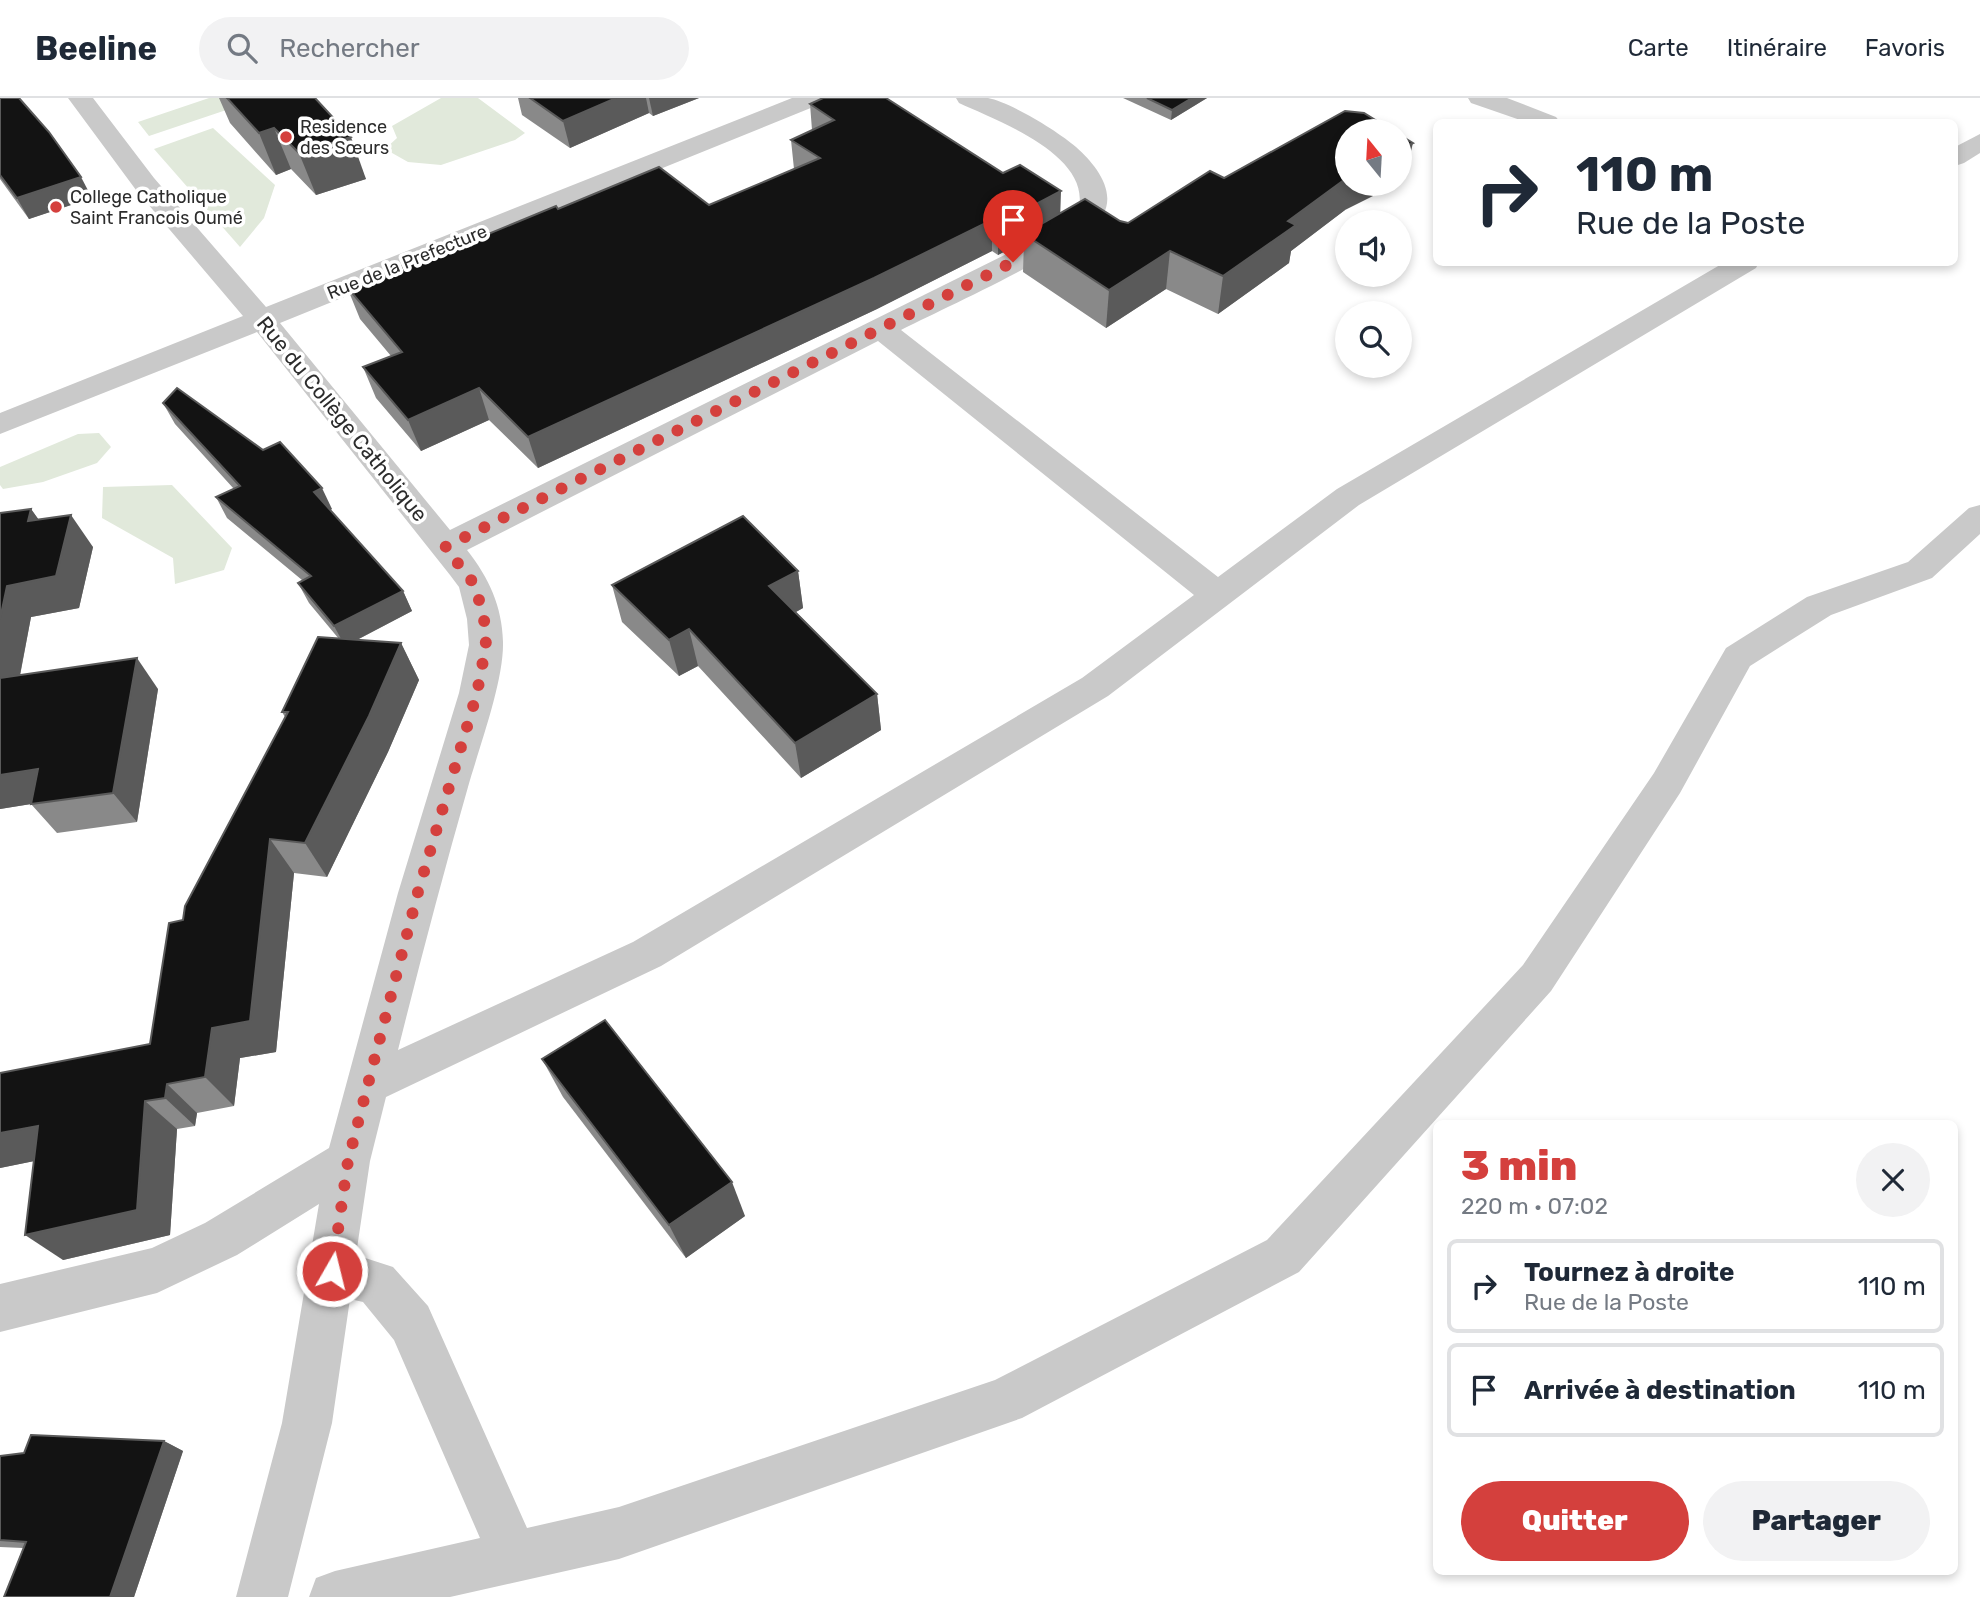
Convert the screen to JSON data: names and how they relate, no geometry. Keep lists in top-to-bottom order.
{
  "streets": {
    "street": ["Rue de la Prefecture", "Rue du Collège Catholique"]
  },
  "crossings": [
    ["Rue de la Prefecture", "Rue du Collège Catholique"]
  ],
  "places": ["Residence des Sœurs", "College Catholique Saint Francois Oumé"],
  "north": "top",
  "page": {
    "header": "Beeline",
    "search": "Rechercher",
    "nav": ["Carte", "Itinéraire", "Favoris"],
    "turn": ["110 m", "Rue de la Poste"],
    "heading": ["3 min", "220 m · 07:02"],
    "list": [
      {
        "name": "Tournez à droite",
        "note": "Rue de la Poste",
        "value": "110 m"
      },
      {
        "name": "Arrivée à destination",
        "value": "110 m"
      }
    ],
    "buttons": ["Quitter", "Partager"]
  }
}
